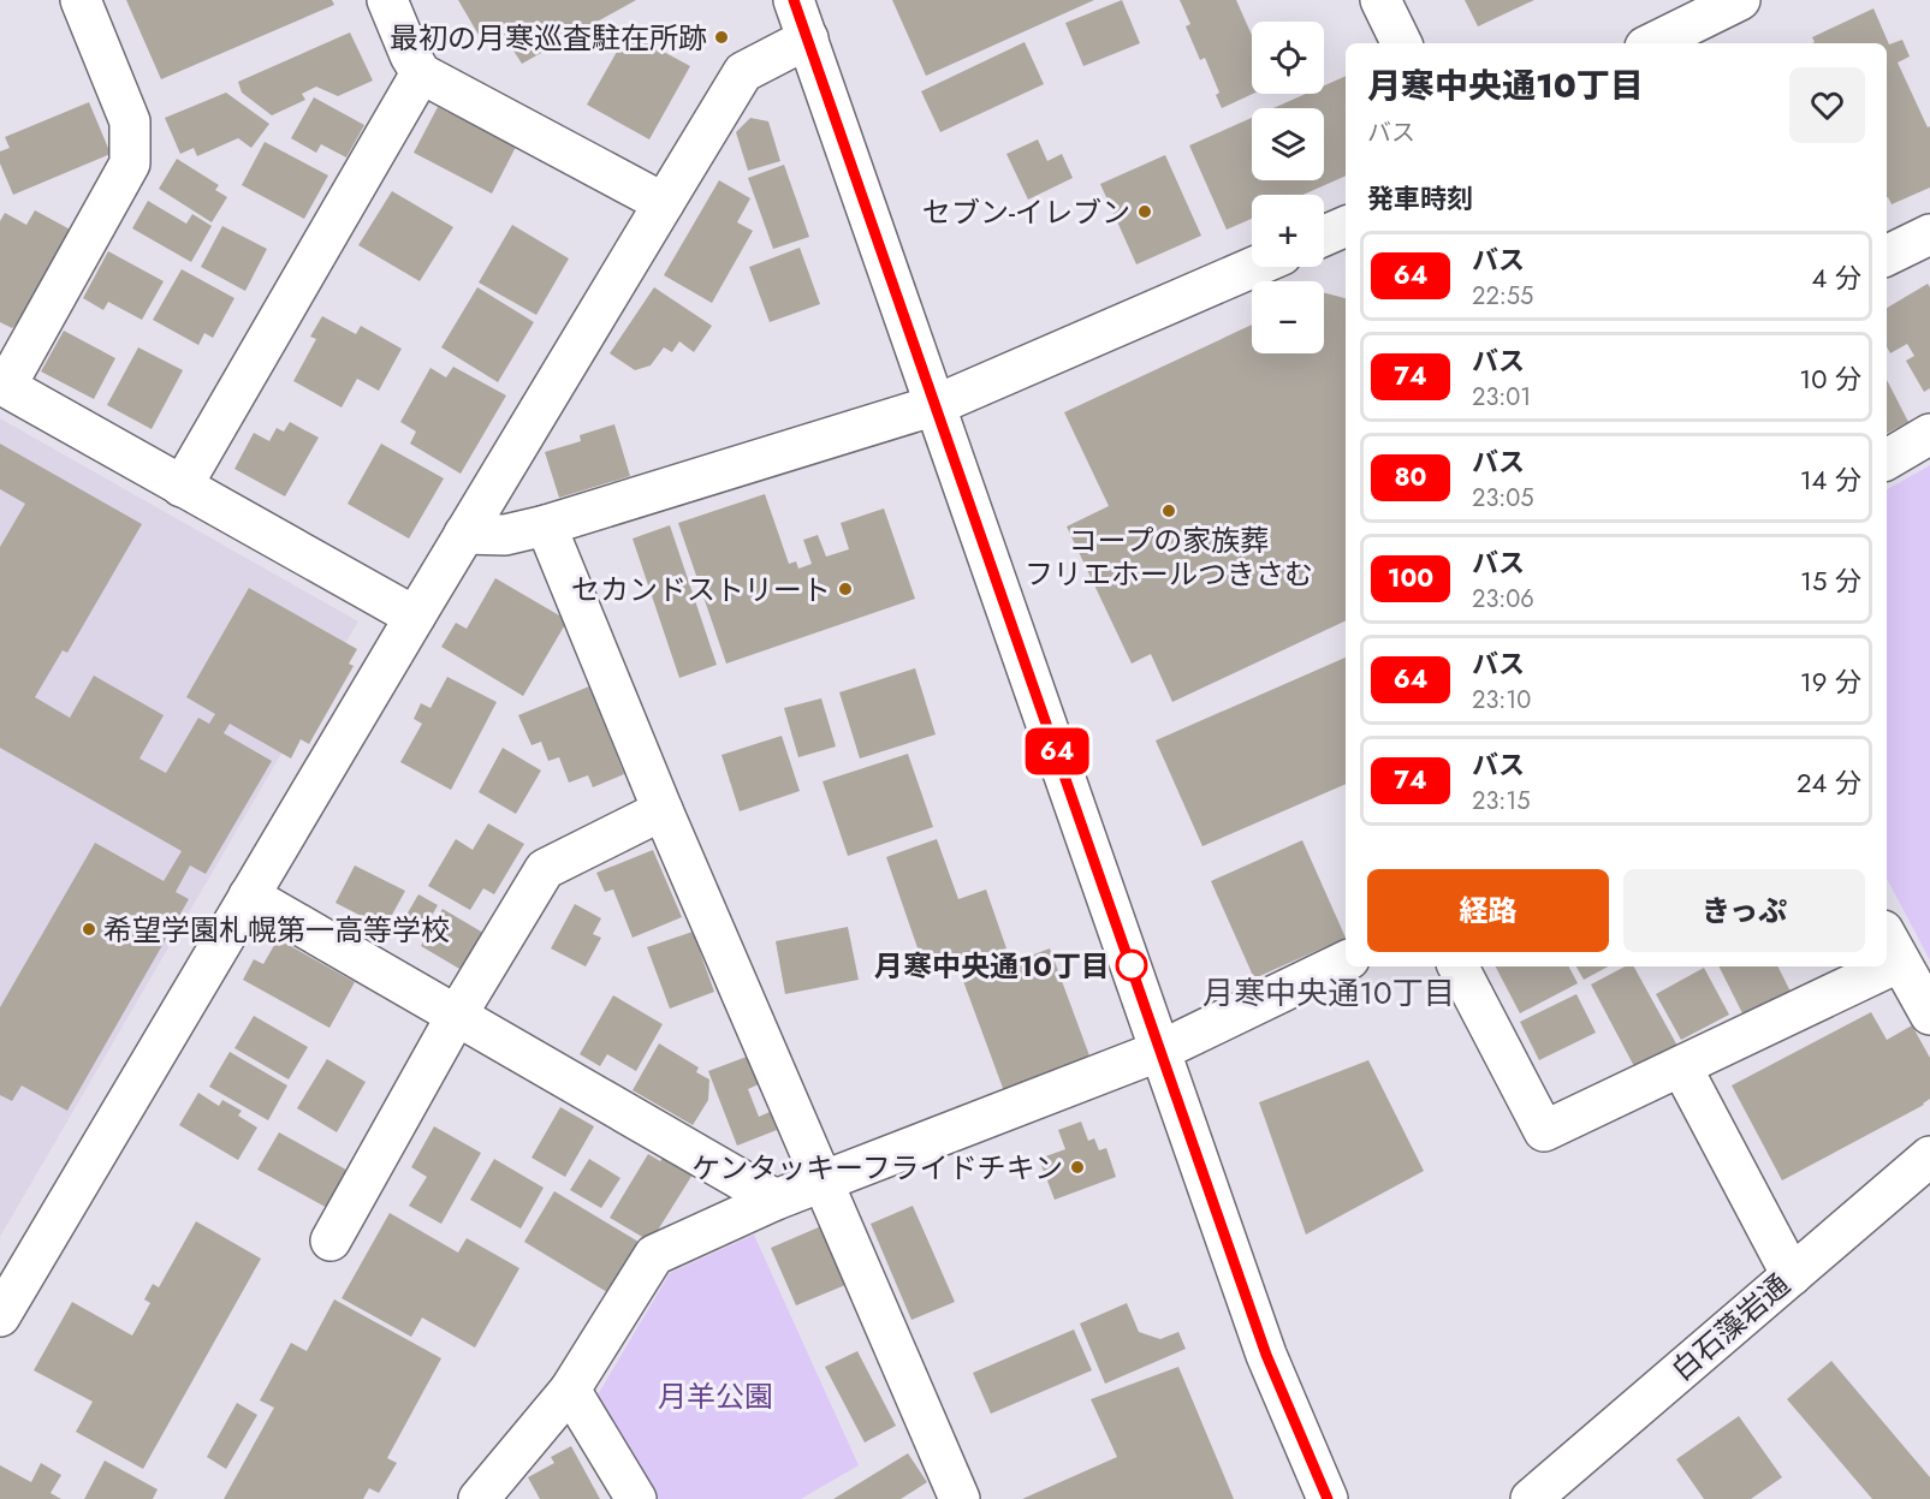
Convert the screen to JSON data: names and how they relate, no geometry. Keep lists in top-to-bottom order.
{
  "streets": {
    "main road": ["白石藻岩通"]
  },
  "districts": ["月寒中央通10丁目"],
  "parks": ["月羊公園"],
  "places": [
    "最初の月寒巡査駐在所跡",
    "セブン-イレブン",
    "コープの家族葬 フリエホールつきさむ",
    "セカンドストリート",
    "希望学園札幌第一高等学校",
    "月寒中央通10丁目",
    "ケンタッキーフライドチキン"
  ],
  "lines": ["bus line 64"],
  "page": {
    "on_map": "64",
    "map_buttons": ["+", "−"],
    "heading": [
      ["月寒中央通10丁目", "バス"],
      "発車時刻"
    ],
    "list": [
      {
        "mark": "64",
        "name": "バス",
        "note": "22:55",
        "value": "4 分"
      },
      {
        "mark": "74",
        "name": "バス",
        "note": "23:01",
        "value": "10 分"
      },
      {
        "mark": "80",
        "name": "バス",
        "note": "23:05",
        "value": "14 分"
      },
      {
        "mark": "100",
        "name": "バス",
        "note": "23:06",
        "value": "15 分"
      },
      {
        "mark": "64",
        "name": "バス",
        "note": "23:10",
        "value": "19 分"
      },
      {
        "mark": "74",
        "name": "バス",
        "note": "23:15",
        "value": "24 分"
      }
    ],
    "buttons": ["経路", "きっぷ"]
  }
}
